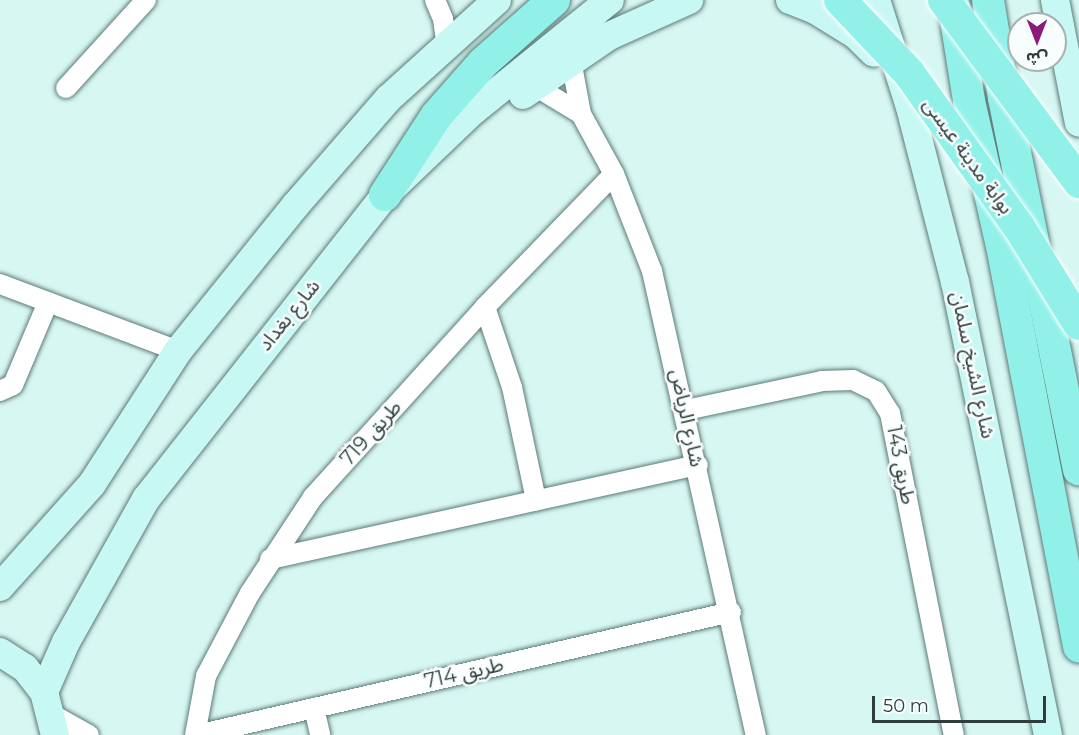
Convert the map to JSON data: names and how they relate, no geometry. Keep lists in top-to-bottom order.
{
  "streets": {
    "main road": ["بوابة مدينة عيسى", "شارع بغداد", "شارع الشيخ سلمان"],
    "street": [
      "شارع الرياض",
      "طريق 719",
      "طريق 143",
      "طريق 714"
    ]
  },
  "crossings": [
    ["شارع الرياض", "طريق 719"],
    ["شارع الرياض", "طريق 143"],
    ["شارع الرياض", "طريق 714"],
    ["طريق 719", "طريق 714"]
  ],
  "scale_bar": "50 m",
  "north": "bottom"
}
